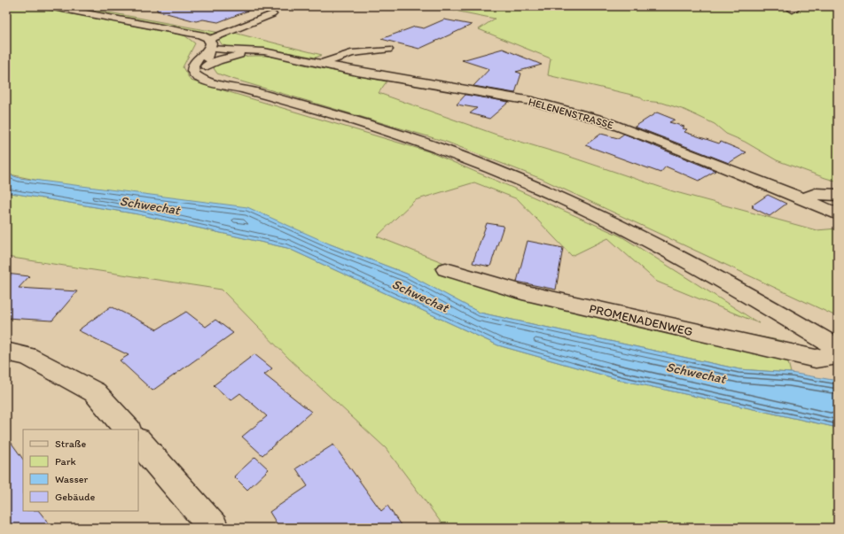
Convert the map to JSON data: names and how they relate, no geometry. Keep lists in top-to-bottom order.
{
  "streets": {
    "main road": ["HELENENSTRASSE", "PROMENADENWEG"]
  },
  "water": ["Schwechat"],
  "legend": [
    "Straße",
    "Park",
    "Wasser",
    "Gebäude"
  ]
}
